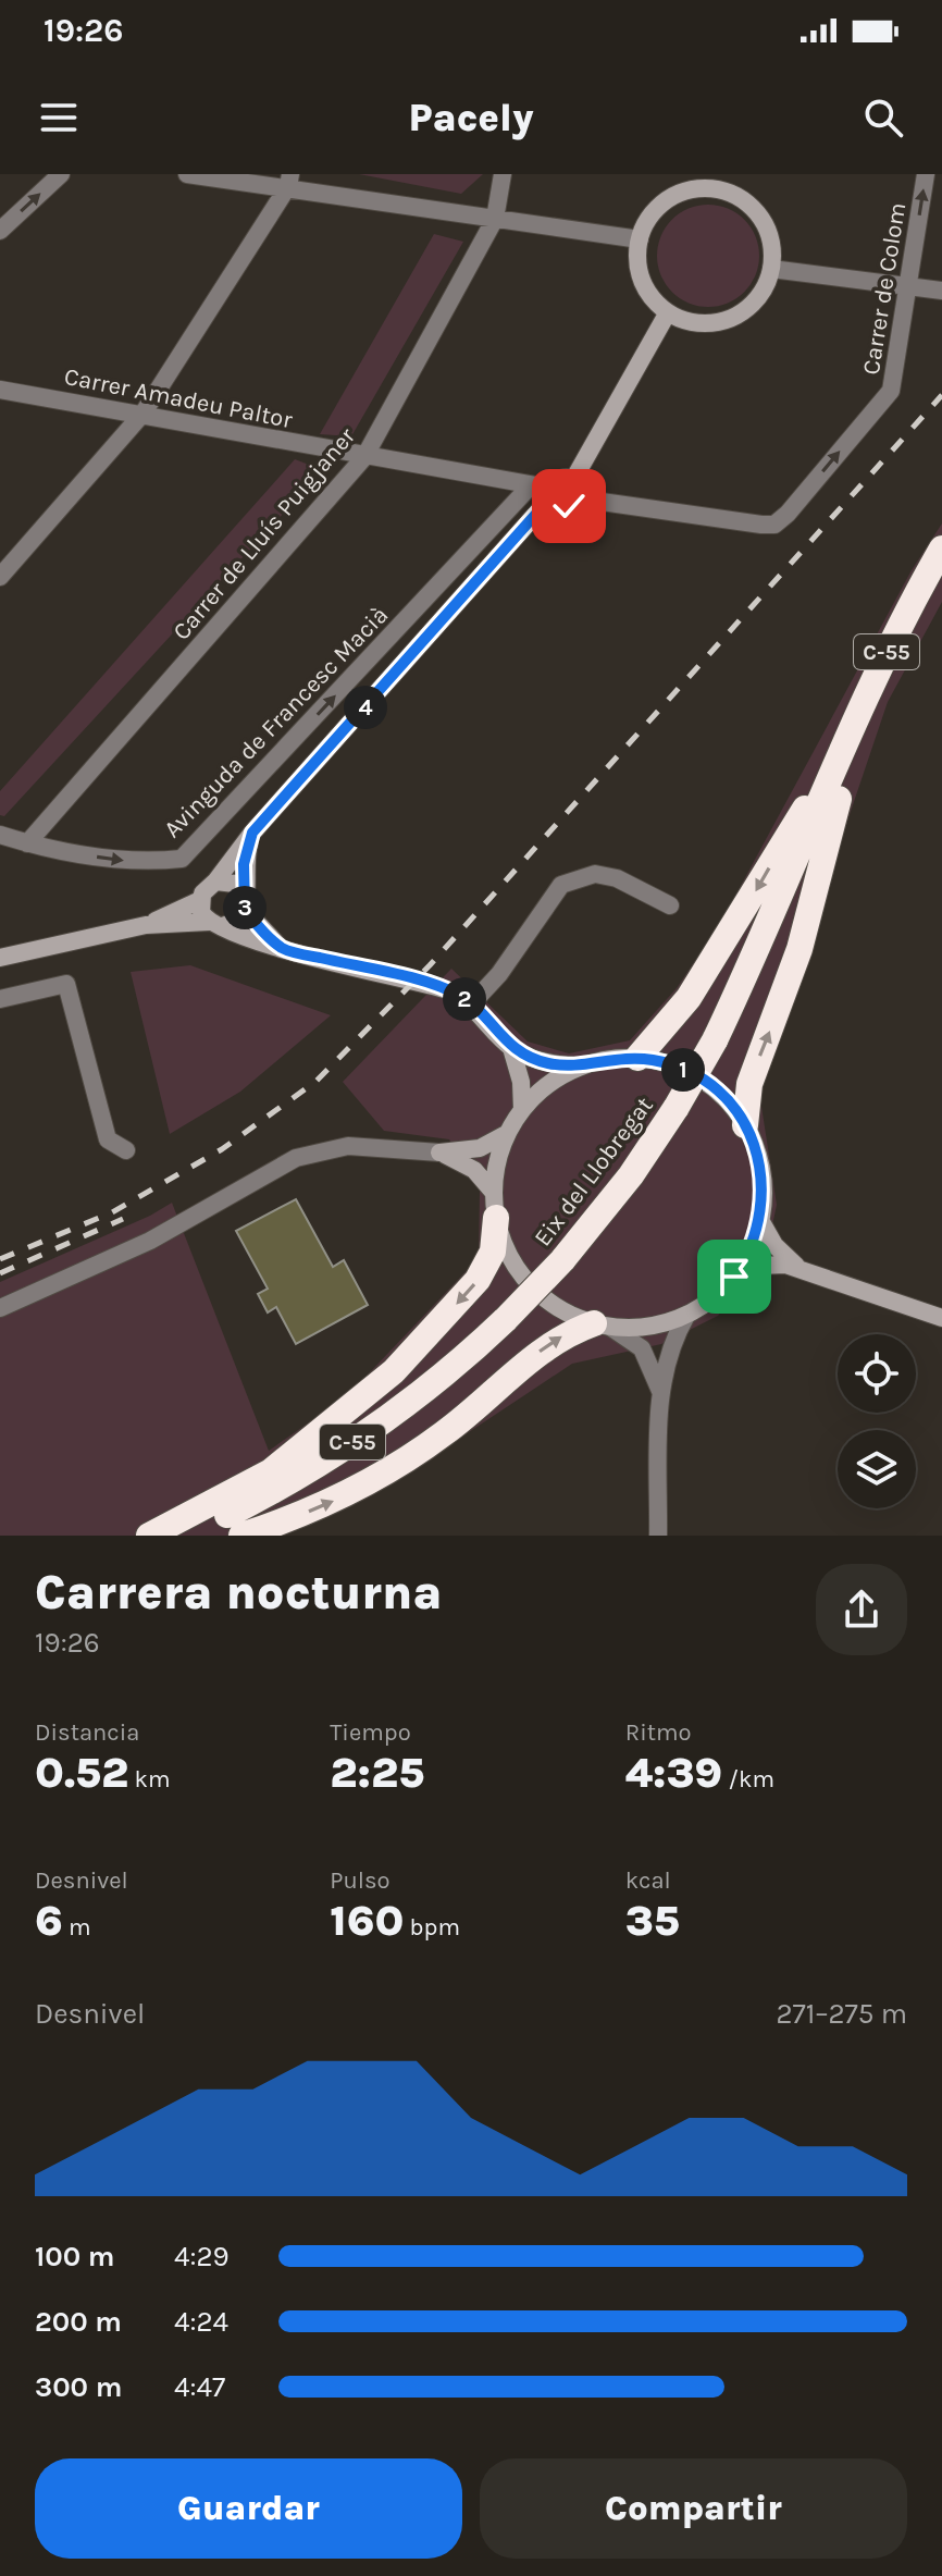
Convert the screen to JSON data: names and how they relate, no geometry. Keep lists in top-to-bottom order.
{
  "streets": {
    "highway": ["C-55", "Eix del Llobregat"],
    "street": [
      "Carrer de Colom",
      "Carrer Amadeu Paltor",
      "Carrer de Lluís Puigjaner",
      "Avinguda de Francesc Macià"
    ]
  },
  "crossings": [
    ["Carrer de Colom", "Carrer Amadeu Paltor"],
    ["Carrer Amadeu Paltor", "Carrer de Lluís Puigjaner"],
    ["Carrer Amadeu Paltor", "Avinguda de Francesc Macià"],
    ["Carrer de Lluís Puigjaner", "Avinguda de Francesc Macià"]
  ],
  "one_way": ["Avinguda de Francesc Macià"],
  "page": {
    "status": "19:26",
    "header": "Pacely",
    "pins": [
      "4",
      "3",
      "2",
      "1"
    ],
    "heading": ["Carrera nocturna", "19:26"],
    "stats": [
      ["Distancia", "0.52 km"],
      ["Tiempo", "2:25"],
      ["Ritmo", "4:39 /km"],
      ["Desnivel", "6 m"],
      ["Pulso", "160 bpm"],
      ["kcal", "35"]
    ],
    "chart": ["Desnivel", "271–275 m"],
    "list": [
      {
        "name": "100 m",
        "note": "4:29"
      },
      {
        "name": "200 m",
        "note": "4:24"
      },
      {
        "name": "300 m",
        "note": "4:47"
      }
    ],
    "buttons": ["Guardar", "Compartir"]
  }
}
